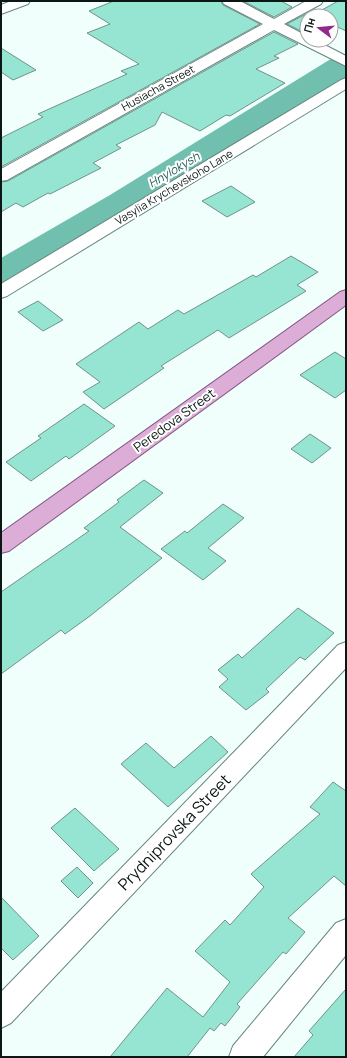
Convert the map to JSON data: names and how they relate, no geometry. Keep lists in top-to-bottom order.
{
  "streets": {
    "main road": ["Peredova Street"],
    "street": ["Husiacha Street", "Vasylia Krychevskoho Lane", "Prydniprovska Street"]
  },
  "water": ["Hnylokysh"],
  "north": "left"
}
